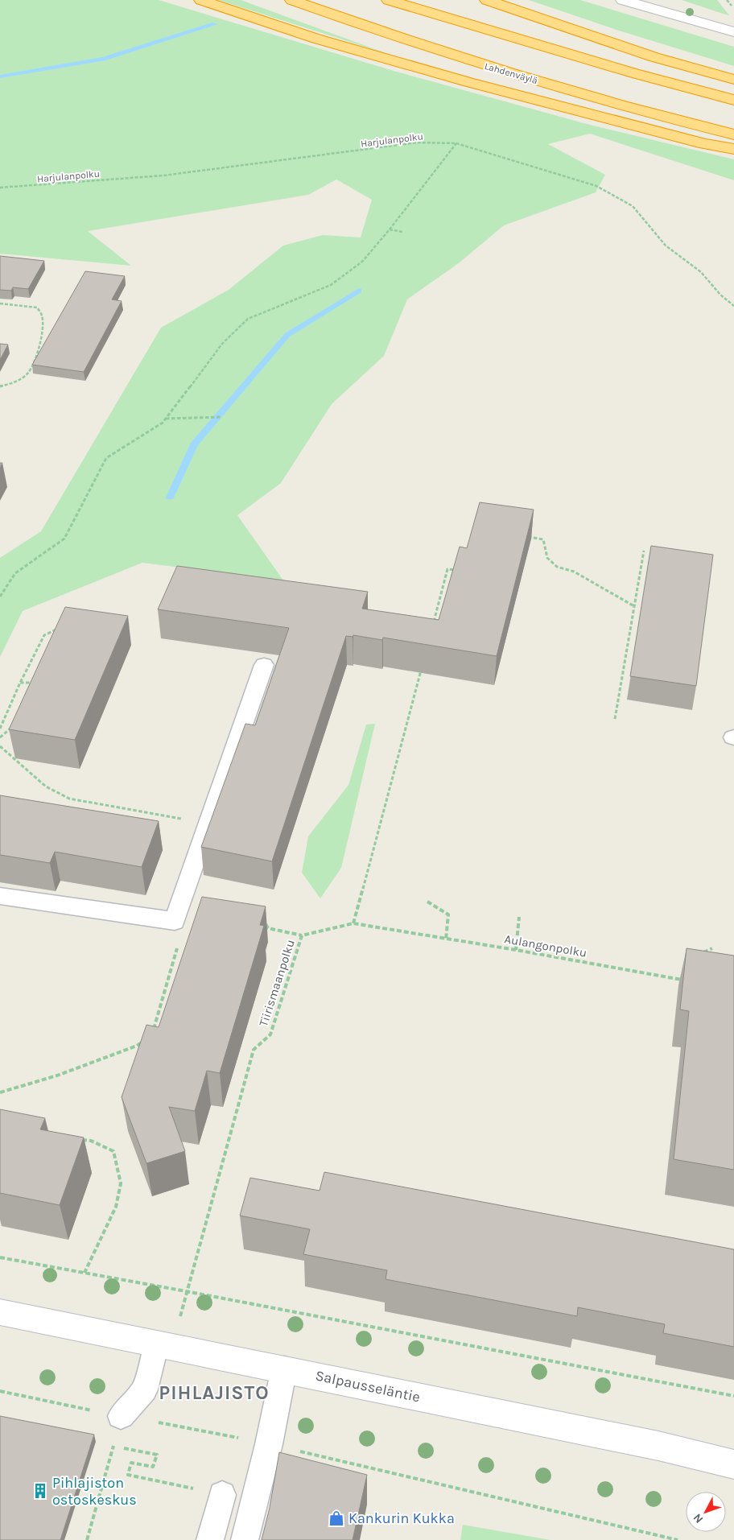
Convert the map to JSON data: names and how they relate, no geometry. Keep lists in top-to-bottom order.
{
  "streets": {
    "highway": ["Lahdenväylä"],
    "street": ["Salpausseläntie"],
    "path": ["Harjulanpolku", "Aulangonpolku", "Tiirismaanpolku"]
  },
  "crossings": [
    ["Aulangonpolku", "Tiirismaanpolku"]
  ],
  "districts": ["PIHLAJISTO"],
  "places": {
    "building": ["Pihlajiston ostoskeskus"],
    "shop": ["Kankurin Kukka"]
  },
  "north": "bottom left"
}
